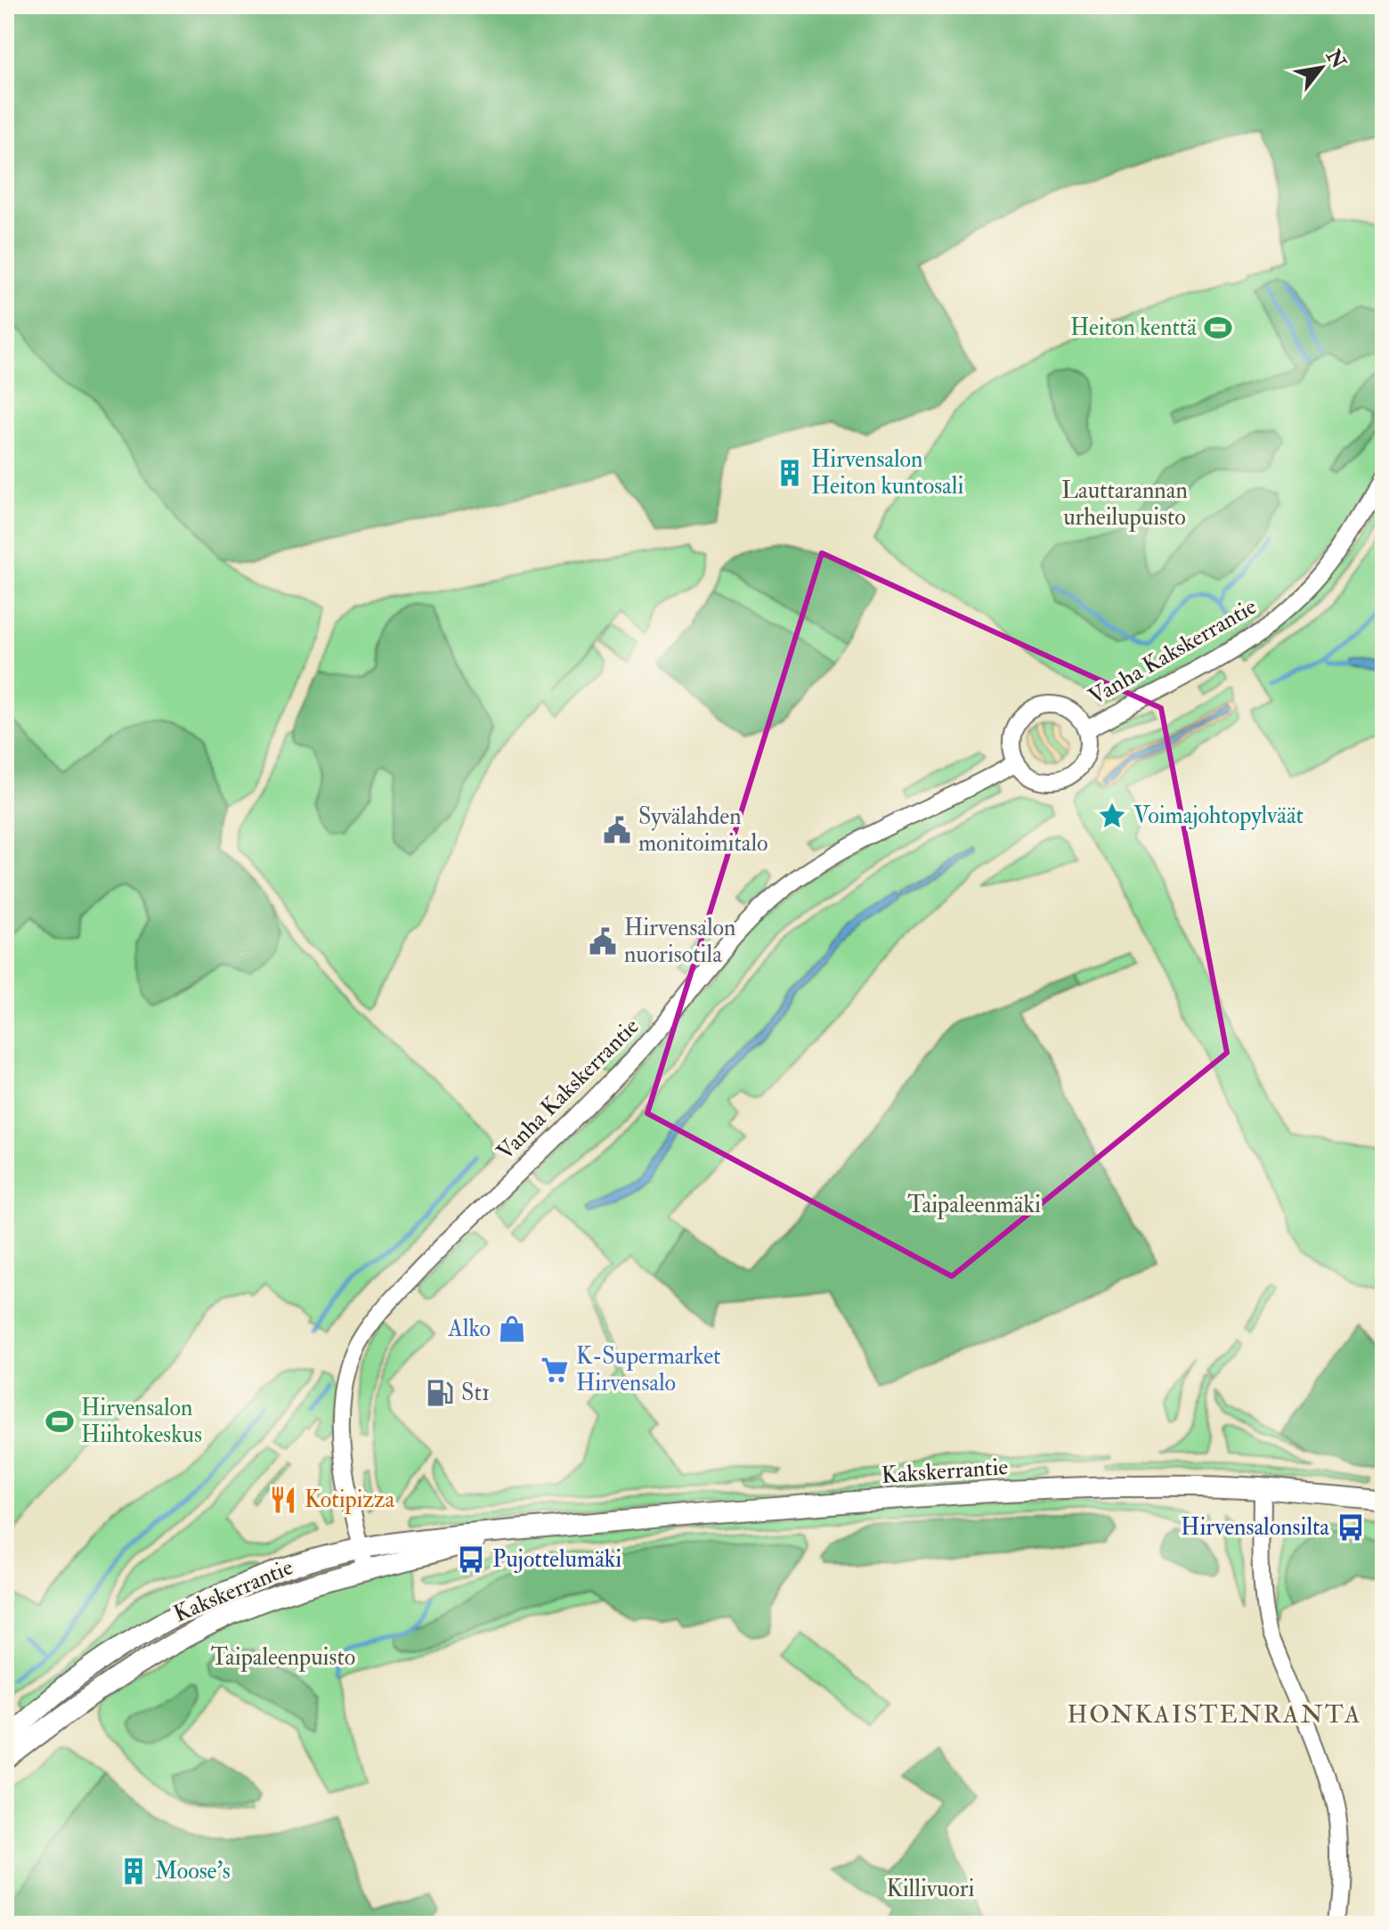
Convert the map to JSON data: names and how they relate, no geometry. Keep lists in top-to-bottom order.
{
  "streets": {
    "main road": ["Kakskerrantie"],
    "street": ["Vanha Kakskerrantie"]
  },
  "crossings": [
    ["Vanha Kakskerrantie", "Kakskerrantie"]
  ],
  "districts": ["HONKAISTENRANTA"],
  "parks": [
    "Lauttarannan urheilupuisto",
    "Taipaleenmäki",
    "Taipaleenpuisto",
    "Killivuori"
  ],
  "places": {
    "sports": ["Heiton kenttä", "Hirvensalon Hiihtokeskus"],
    "building": ["Hirvensalon Heiton kuntosali", "Moose's"],
    "place": ["Voimajohtopylväät"],
    "public building": ["Syvälahden monitoimitalo", "Hirvensalon nuorisotila"],
    "shop": ["Alko"],
    "supermarket": ["K-Supermarket Hirvensalo"],
    "fuel station": ["St1"],
    "restaurant": ["Kotipizza"],
    "bus stop": ["Hirvensalonsilta", "Pujottelumäki"]
  },
  "north": "top right"
}
